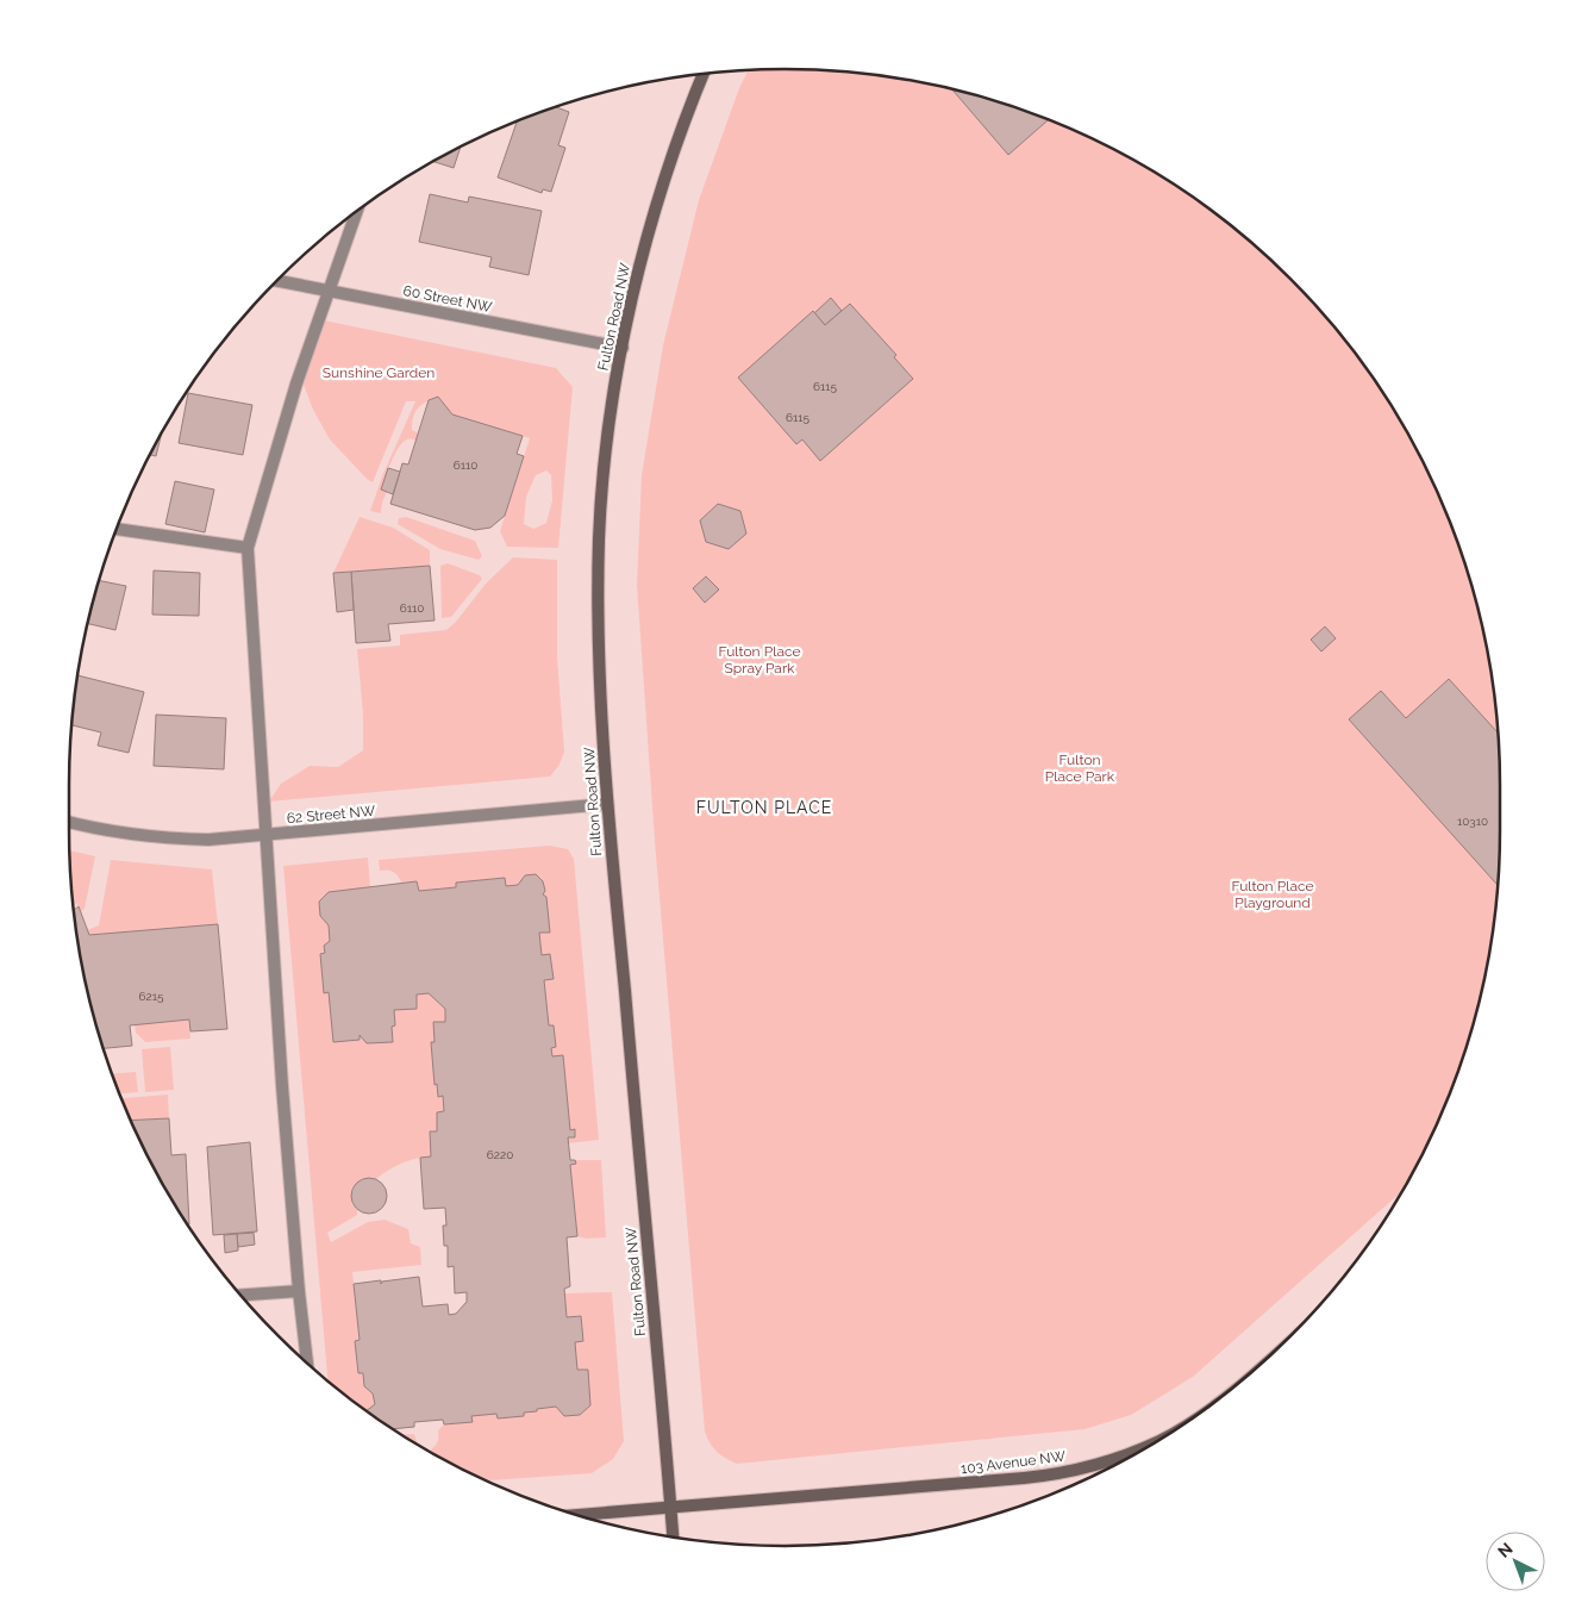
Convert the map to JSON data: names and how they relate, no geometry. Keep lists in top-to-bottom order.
{
  "streets": {
    "street": [
      "60 Street NW",
      "Fulton Road NW",
      "62 Street NW",
      "103 Avenue NW"
    ]
  },
  "crossings": [
    ["60 Street NW", "Fulton Road NW"],
    ["Fulton Road NW", "62 Street NW"],
    ["Fulton Road NW", "103 Avenue NW"]
  ],
  "districts": ["FULTON PLACE"],
  "parks": [
    "Sunshine Garden",
    "Fulton Place Spray Park",
    "Fulton Place Park",
    "Fulton Place Playground"
  ],
  "house_numbers": [
    "6115",
    "6115",
    "6110",
    "6110",
    "10310",
    "6215",
    "6220"
  ],
  "north": "top left"
}
